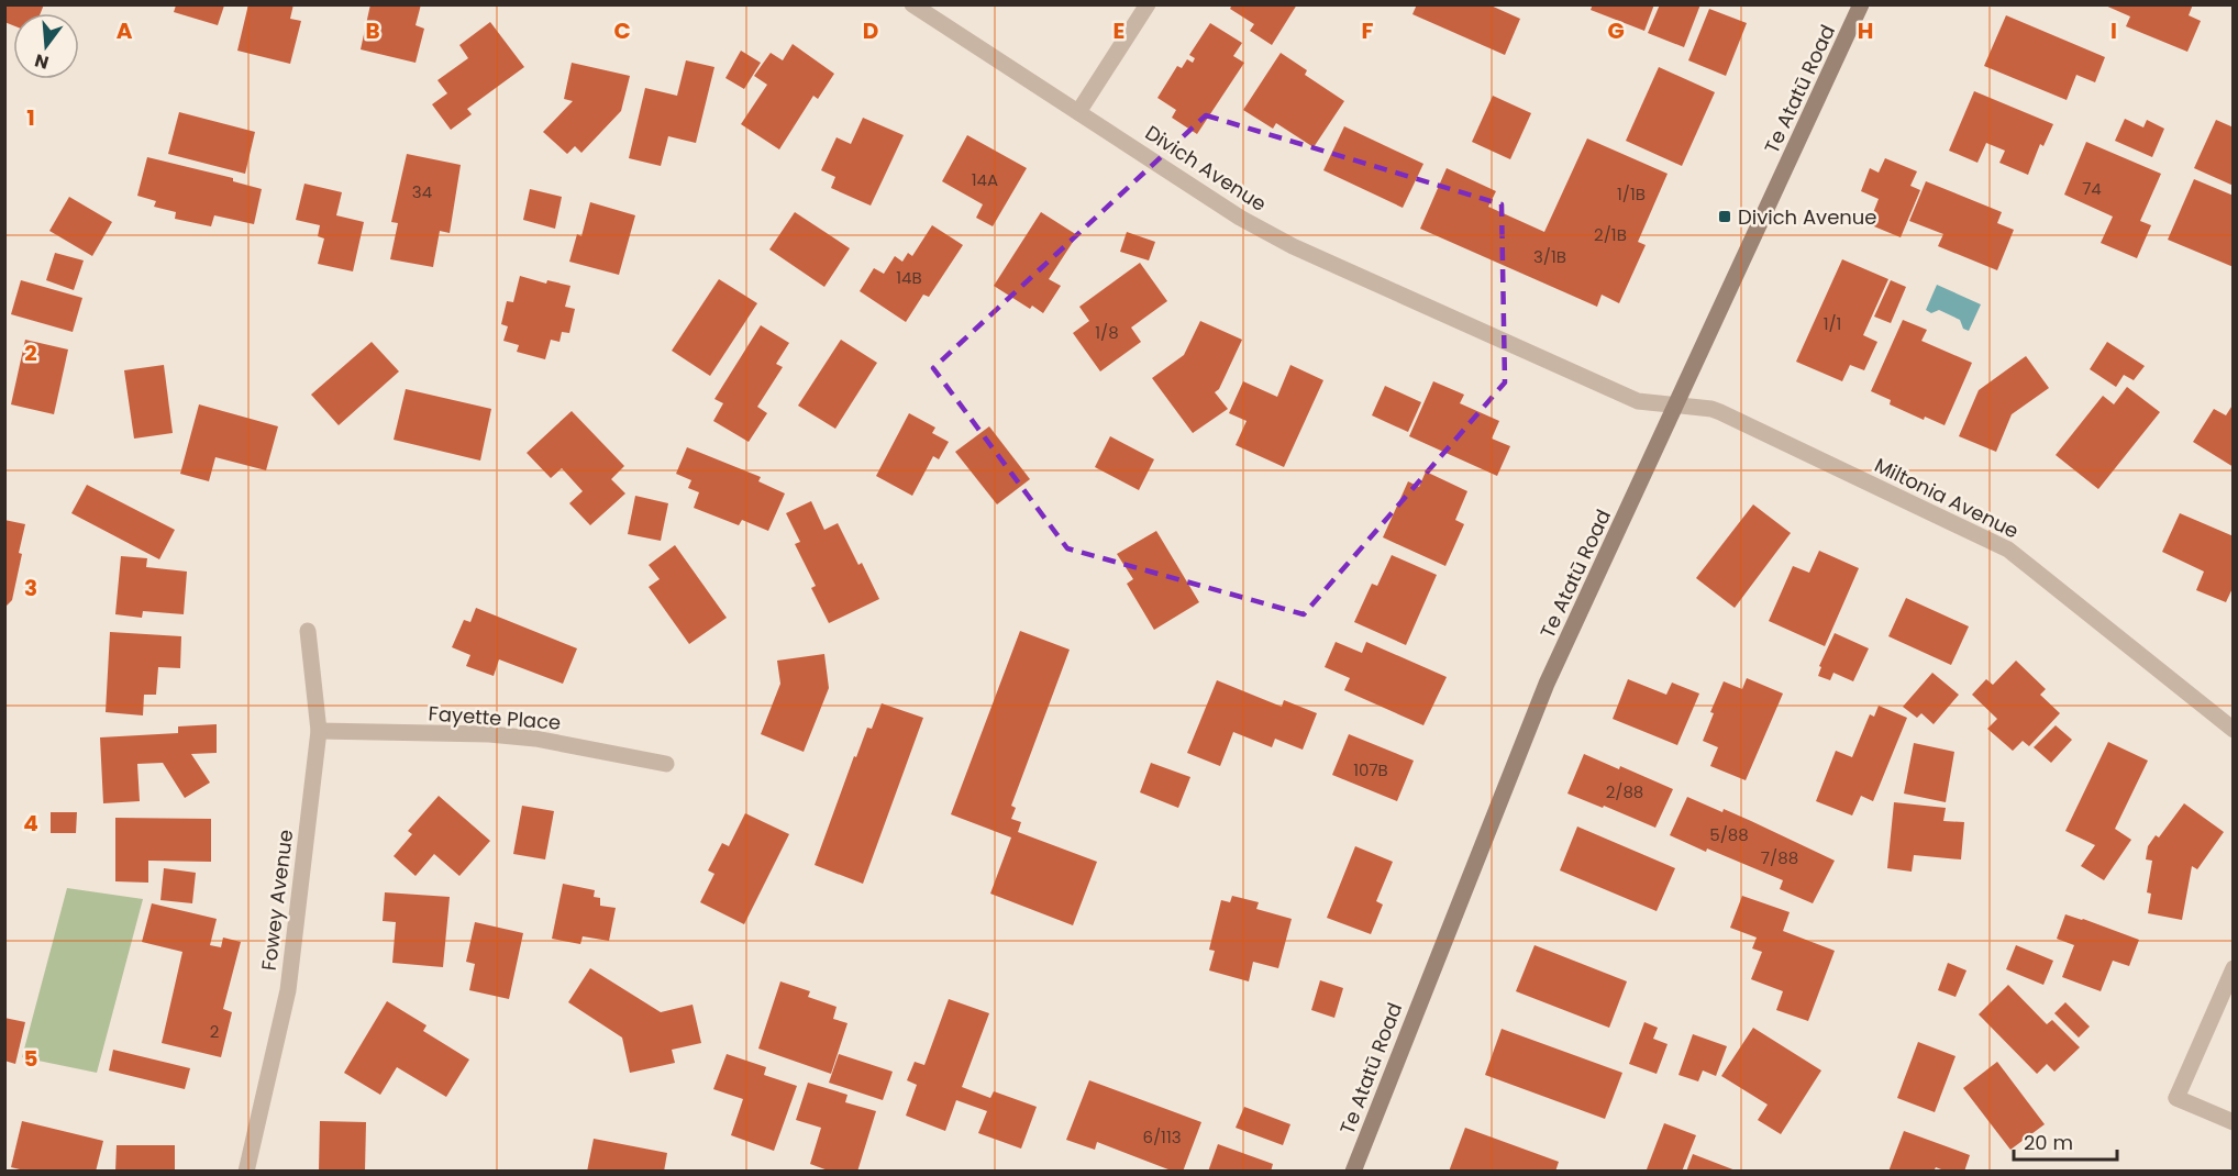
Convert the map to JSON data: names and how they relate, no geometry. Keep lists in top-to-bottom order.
{
  "streets": {
    "main road": ["Te Atatū Road"],
    "street": [
      "Divich Avenue",
      "Miltonia Avenue",
      "Fayette Place",
      "Fowey Avenue"
    ]
  },
  "crossings": [
    ["Te Atatū Road", "Divich Avenue"],
    ["Te Atatū Road", "Miltonia Avenue"],
    ["Divich Avenue", "Miltonia Avenue"],
    ["Fayette Place", "Fowey Avenue"]
  ],
  "places": {
    "transit": ["Divich Avenue"]
  },
  "house_numbers": [
    "14A",
    "74",
    "34",
    "1/1B",
    "2/1B",
    "3/1B",
    "14B",
    "1/1",
    "1/8",
    "107B",
    "2/88",
    "5/88",
    "7/88",
    "2",
    "6/113"
  ],
  "scale_bar": "20 m",
  "north": "bottom",
  "grid": {
    "columns": [
      "A",
      "B",
      "C",
      "D",
      "E",
      "F",
      "G",
      "H",
      "I"
    ],
    "rows": [
      "1",
      "2",
      "3",
      "4",
      "5"
    ]
  }
}
